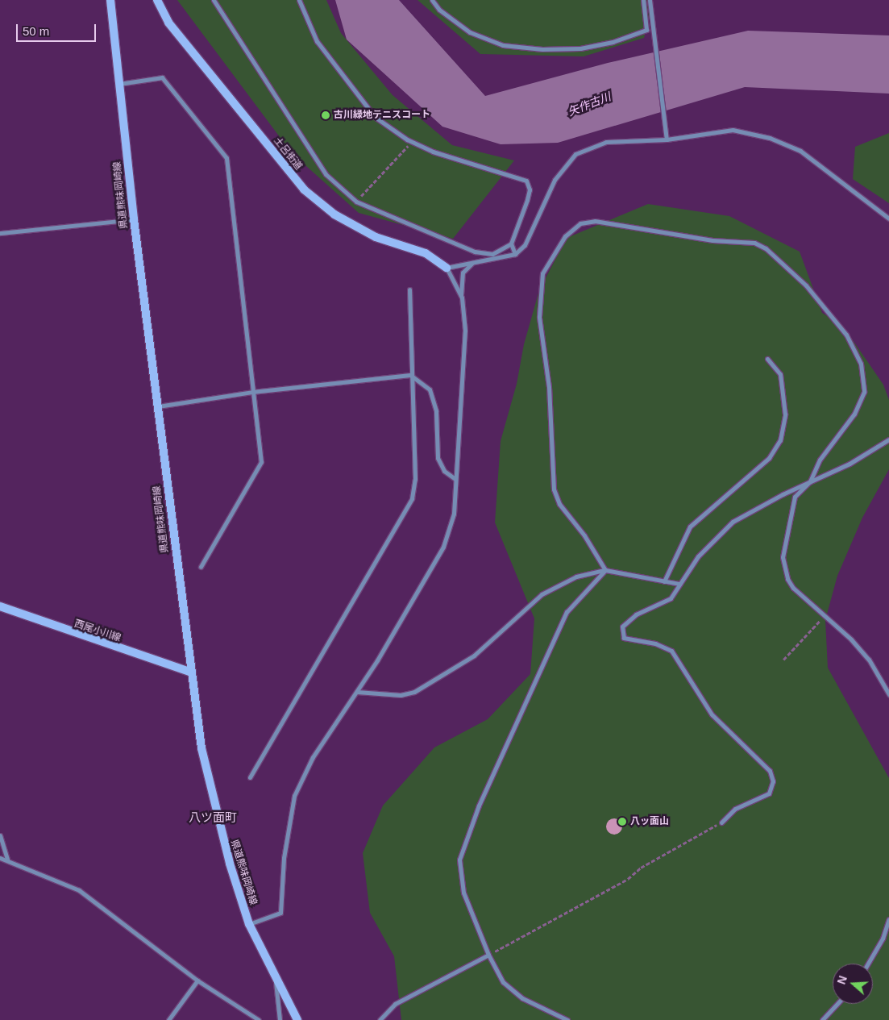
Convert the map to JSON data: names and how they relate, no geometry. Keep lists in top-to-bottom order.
{
  "streets": {
    "main road": ["土呂街道", "県道熊味岡崎線", "西尾小川線"]
  },
  "crossings": [
    ["県道熊味岡崎線", "西尾小川線"]
  ],
  "districts": ["八ツ面町"],
  "water": ["矢作古川"],
  "places": ["古川緑地テニスコート", "八ッ面山"],
  "scale_bar": "50 m",
  "north": "left"
}
